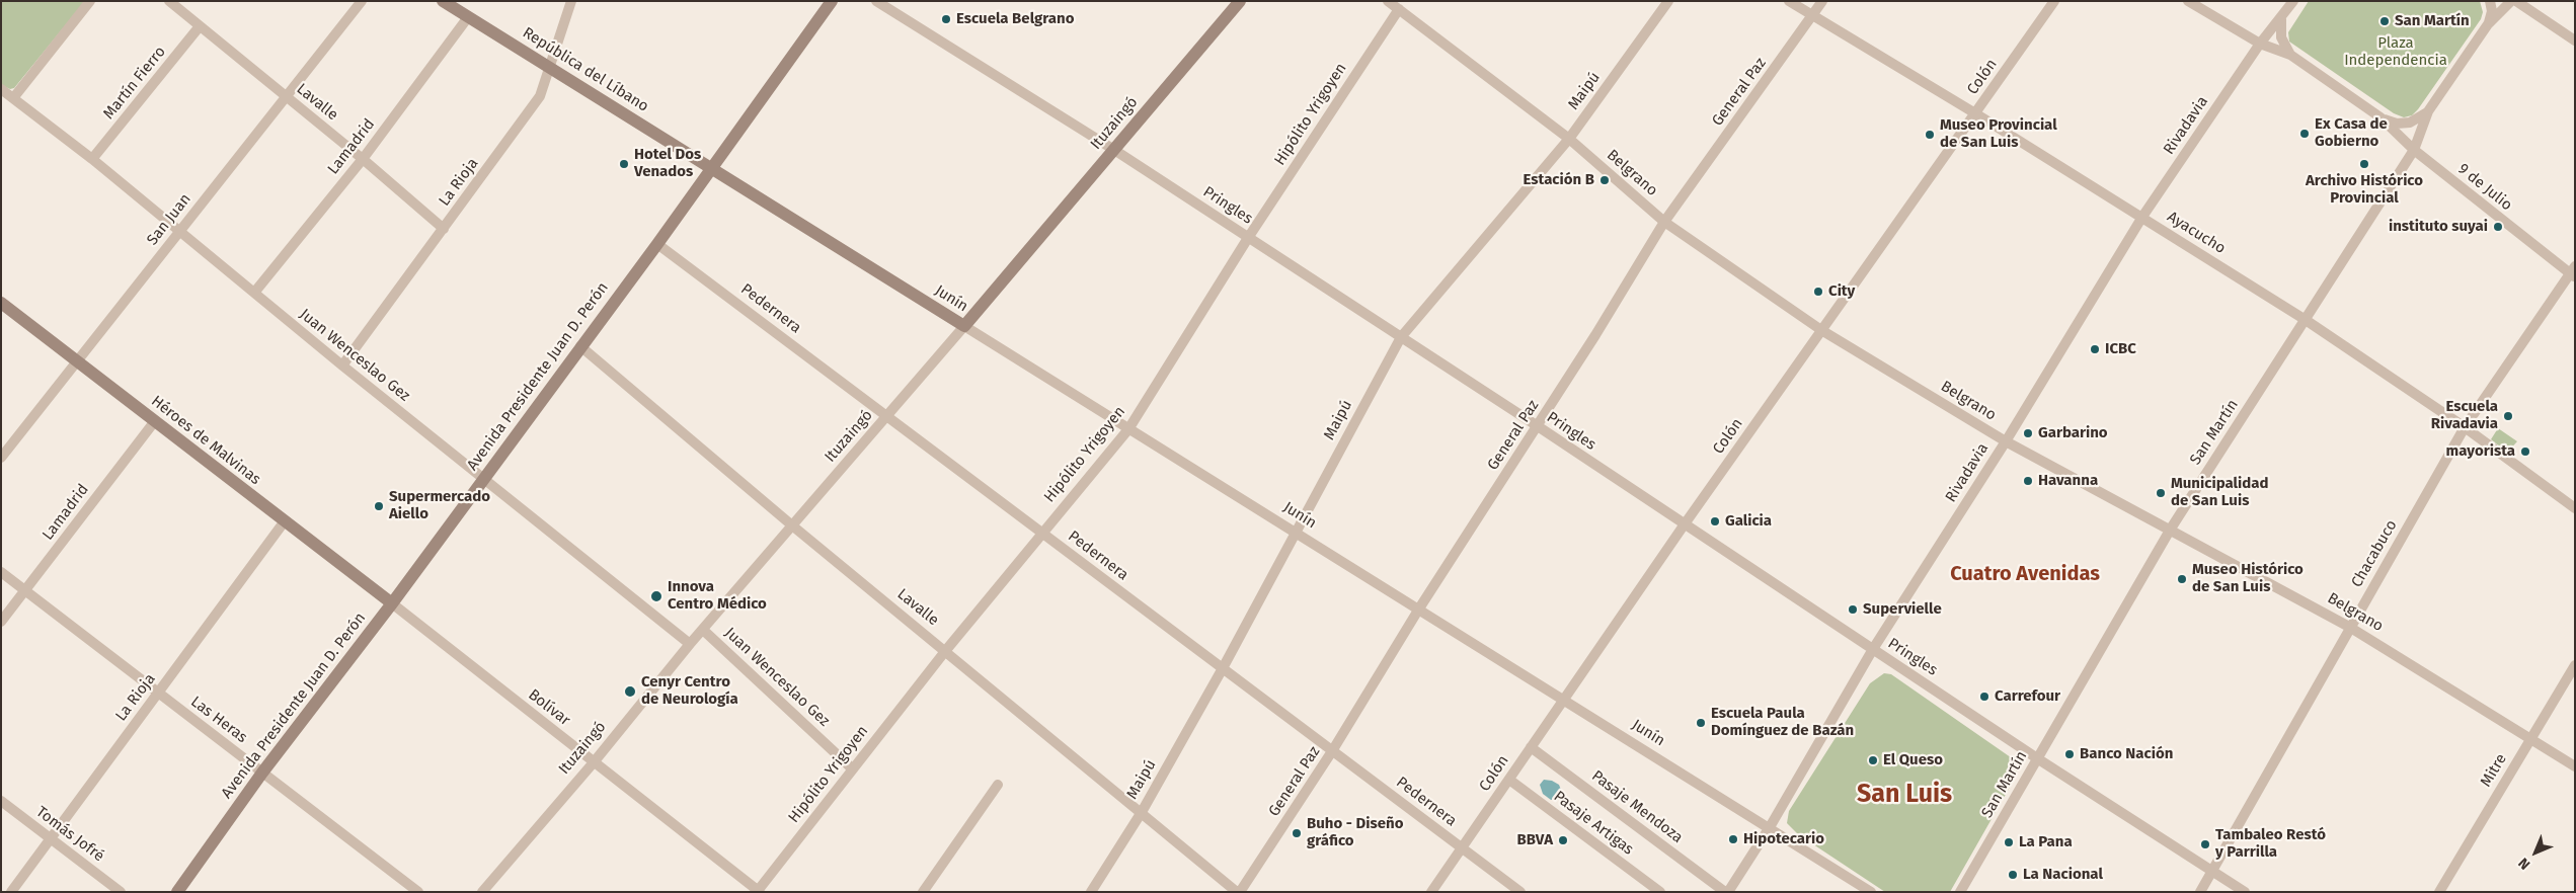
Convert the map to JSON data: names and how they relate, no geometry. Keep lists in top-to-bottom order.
{
  "streets": {
    "main road": [
      "República del Líbano",
      "Ituzaingó",
      "Junín",
      "Avenida Presidente Juan D. Perón",
      "Héroes de Malvinas"
    ],
    "street": [
      "Colón",
      "Martín Fierro",
      "Maipú",
      "General Paz",
      "Lavalle",
      "Hipólito Yrigoyen",
      "Rivadavia",
      "Lamadrid",
      "Belgrano",
      "La Rioja",
      "9 de Julio",
      "Pringles",
      "San Juan",
      "Ayacucho",
      "Pedernera",
      "Juan Wenceslao Gez",
      "San Martín",
      "Chacabuco",
      "Bolívar",
      "Las Heras",
      "Mitre",
      "Pasaje Mendoza",
      "Pasaje Artigas",
      "Tomás Jofré"
    ]
  },
  "crossings": [
    ["República del Líbano", "Lamadrid"],
    ["República del Líbano", "La Rioja"],
    ["República del Líbano", "Junín"],
    ["República del Líbano", "Avenida Presidente Juan D. Perón"],
    ["Colón", "Belgrano"],
    ["Colón", "Pringles"],
    ["Colón", "Ayacucho"],
    ["Colón", "Junín"],
    ["Colón", "Pedernera"],
    ["Colón", "Pasaje Mendoza"],
    ["Colón", "Pasaje Artigas"],
    ["Martín Fierro", "Lavalle"],
    ["Martín Fierro", "Juan Wenceslao Gez"],
    ["Maipú", "Lavalle"],
    ["Maipú", "Belgrano"],
    ["Maipú", "Pringles"],
    ["Maipú", "Junín"],
    ["Maipú", "Pedernera"],
    ["General Paz", "Lavalle"],
    ["General Paz", "Belgrano"],
    ["General Paz", "Pringles"],
    ["General Paz", "Ayacucho"],
    ["General Paz", "Junín"],
    ["General Paz", "Pedernera"],
    ["Lavalle", "Hipólito Yrigoyen"],
    ["Lavalle", "Ituzaingó"],
    ["Lavalle", "Lamadrid"],
    ["Lavalle", "La Rioja"],
    ["Lavalle", "San Juan"],
    ["Lavalle", "Avenida Presidente Juan D. Perón"],
    ["Hipólito Yrigoyen", "Belgrano"],
    ["Hipólito Yrigoyen", "Pringles"],
    ["Hipólito Yrigoyen", "Junín"],
    ["Hipólito Yrigoyen", "Pedernera"],
    ["Hipólito Yrigoyen", "Juan Wenceslao Gez"],
    ["Hipólito Yrigoyen", "Bolívar"],
    ["Ituzaingó", "Pringles"],
    ["Ituzaingó", "Junín"],
    ["Ituzaingó", "Pedernera"],
    ["Ituzaingó", "Juan Wenceslao Gez"],
    ["Ituzaingó", "Bolívar"],
    ["Rivadavia", "Belgrano"],
    ["Rivadavia", "9 de Julio"],
    ["Rivadavia", "Pringles"],
    ["Rivadavia", "Ayacucho"],
    ["Rivadavia", "Junín"],
    ["Rivadavia", "Pasaje Mendoza"],
    ["Lamadrid", "Juan Wenceslao Gez"],
    ["Lamadrid", "Héroes de Malvinas"],
    ["Lamadrid", "Las Heras"],
    ["Belgrano", "San Martín"],
    ["Belgrano", "Chacabuco"],
    ["Belgrano", "Mitre"],
    ["La Rioja", "Juan Wenceslao Gez"],
    ["La Rioja", "Héroes de Malvinas"],
    ["La Rioja", "Las Heras"],
    ["La Rioja", "Tomás Jofré"],
    ["9 de Julio", "San Martín"],
    ["9 de Julio", "Chacabuco"],
    ["Pringles", "San Martín"],
    ["Pringles", "Chacabuco"],
    ["San Juan", "Juan Wenceslao Gez"],
    ["San Juan", "Héroes de Malvinas"],
    ["Ayacucho", "San Martín"],
    ["Ayacucho", "Chacabuco"],
    ["Junín", "Avenida Presidente Juan D. Perón"],
    ["Pedernera", "Avenida Presidente Juan D. Perón"],
    ["Juan Wenceslao Gez", "Avenida Presidente Juan D. Perón"],
    ["Avenida Presidente Juan D. Perón", "Héroes de Malvinas"],
    ["Avenida Presidente Juan D. Perón", "Bolívar"],
    ["Avenida Presidente Juan D. Perón", "Las Heras"],
    ["Héroes de Malvinas", "Bolívar"]
  ],
  "districts": ["Cuatro Avenidas", "San Luis"],
  "parks": ["Plaza Independencia"],
  "places": [
    "Escuela Belgrano",
    "San Martín",
    "Ex Casa de Gobierno",
    "Museo Provincial de San Luis",
    "Hotel Dos Venados",
    "Archivo Histórico Provincial",
    "Estación B",
    "instituto suyai",
    "City",
    "ICBC",
    "Escuela Rivadavia",
    "Garbarino",
    "mayorista",
    "Havanna",
    "Municipalidad de San Luis",
    "Supermercado Aiello",
    "Galicia",
    "Museo Histórico de San Luis",
    "Innova Centro Médico",
    "Supervielle",
    "Cenyr Centro de Neurología",
    "Carrefour",
    "Escuela Paula Domínguez de Bazán",
    "Banco Nación",
    "El Queso",
    "Buho - Diseño gráfico",
    "Hipotecario",
    "BBVA",
    "La Pana",
    "Tambaleo Restó y Parrilla",
    "La Nacional"
  ],
  "north": "bottom left"
}
